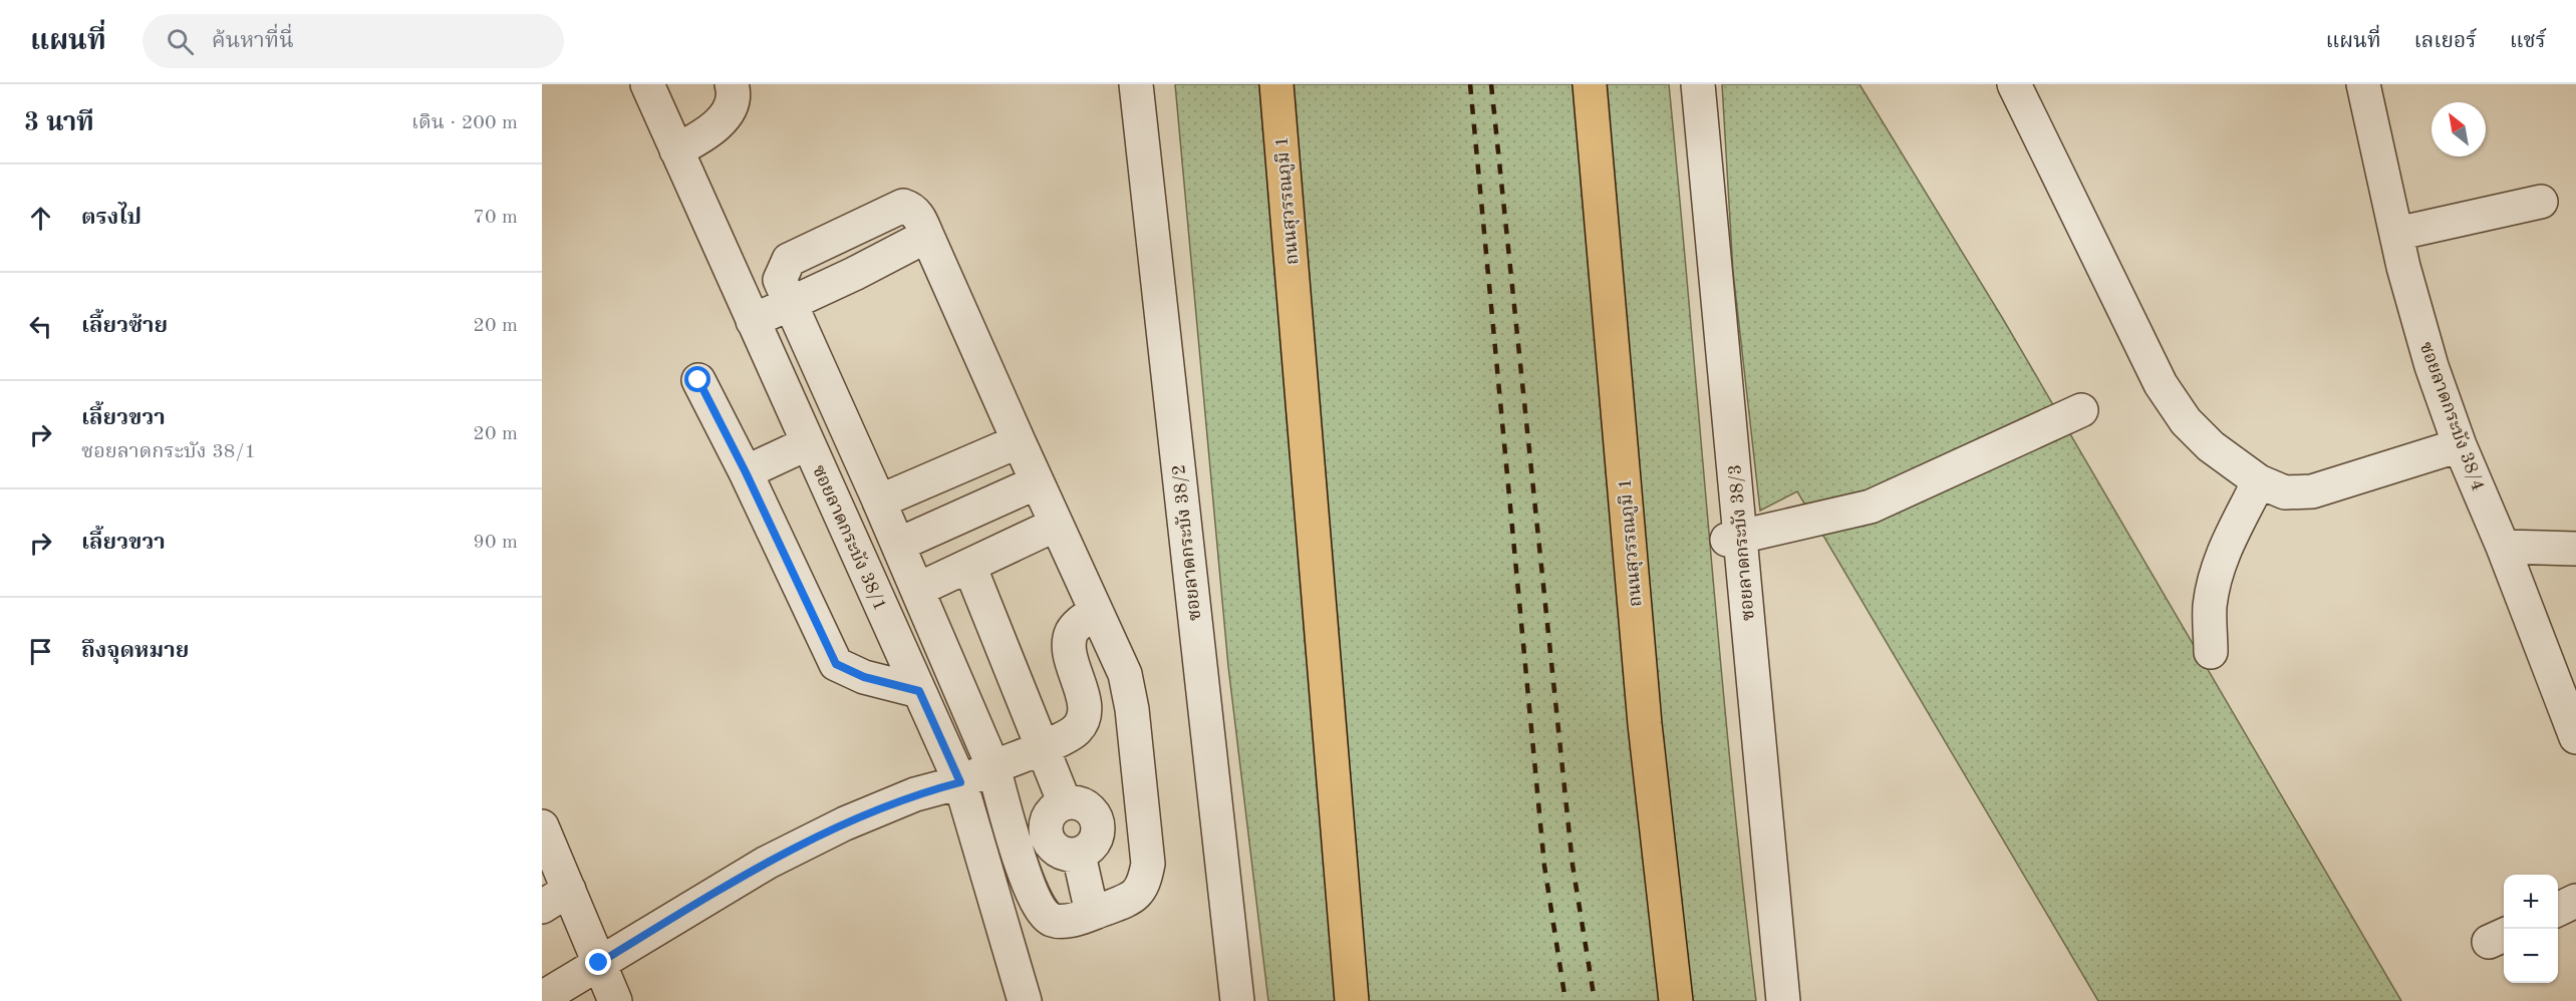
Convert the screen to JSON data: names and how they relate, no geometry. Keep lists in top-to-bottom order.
{
  "streets": {
    "highway": ["ถนนสุวรรณภูมิ 1"],
    "street": [
      "ซอยลาดกระบัง 38/4",
      "ซอยลาดกระบัง 38/1",
      "ซอยลาดกระบัง 38/2",
      "ซอยลาดกระบัง 38/3"
    ]
  },
  "north": "top left",
  "page": {
    "header": "แผนที่",
    "search": "ค้นหาที่นี่",
    "nav": ["แผนที่", "เลเยอร์", "แชร์"],
    "heading": ["3 นาที", "เดิน · 200 m"],
    "list": [
      ["ตรงไป", "70 m"],
      ["เลี้ยวซ้าย", "20 m"],
      ["เลี้ยวขวา", "ซอยลาดกระบัง 38/1", "20 m"],
      ["เลี้ยวขวา", "90 m"],
      "ถึงจุดหมาย"
    ],
    "map_buttons": ["+", "−"]
  }
}
